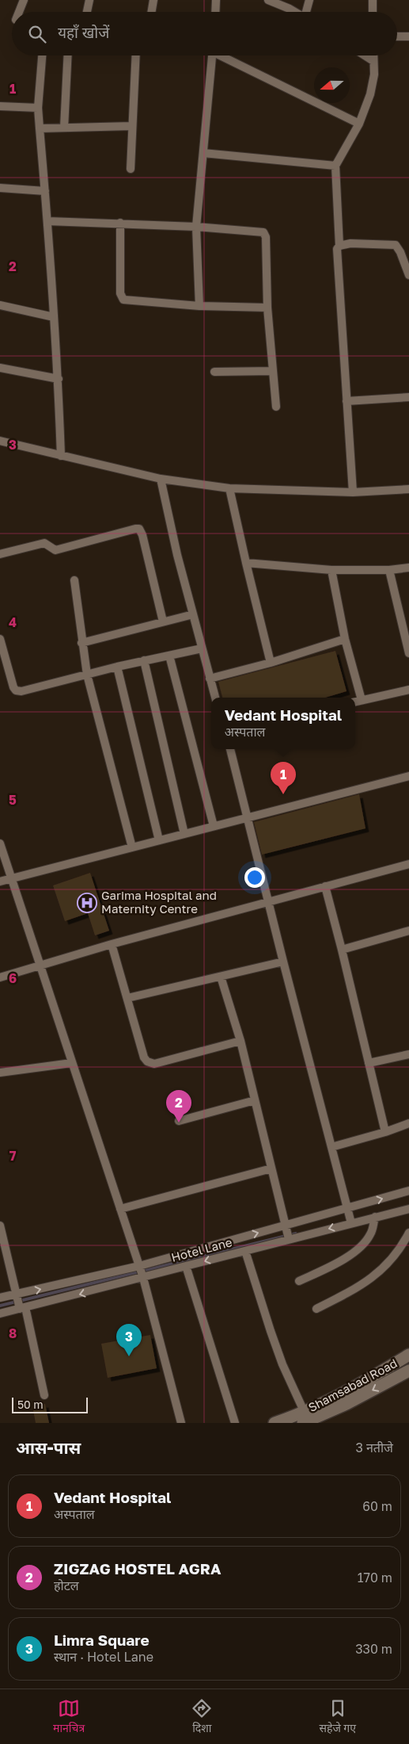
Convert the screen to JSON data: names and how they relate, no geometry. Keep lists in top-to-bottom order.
{
  "streets": {
    "main road": ["Shamsabad Road"],
    "street": ["Hotel Lane"]
  },
  "places": {
    "hospital": ["Garima Hospital and Maternity Centre"]
  },
  "scale_bar": "50 m",
  "north": "left",
  "page": {
    "search": "यहाँ खोजें",
    "popup": ["Vedant Hospital", "अस्पताल"],
    "pins": ["1", "2", "3"],
    "scale": "50 m",
    "heading": ["आस-पास", "3 नतीजे"],
    "list": [
      {
        "mark": "1",
        "name": "Vedant Hospital",
        "note": "अस्पताल",
        "value": "60 m"
      },
      {
        "mark": "2",
        "name": "ZIGZAG HOSTEL AGRA",
        "note": "होटल",
        "value": "170 m"
      },
      {
        "mark": "3",
        "name": "Limra Square",
        "note": "स्थान · Hotel Lane",
        "value": "330 m"
      }
    ],
    "nav": ["मानचित्र", "दिशा", "सहेजे गए"]
  },
  "grid": {
    "rows": [
      "1",
      "2",
      "3",
      "4",
      "5",
      "6",
      "7",
      "8"
    ]
  }
}
